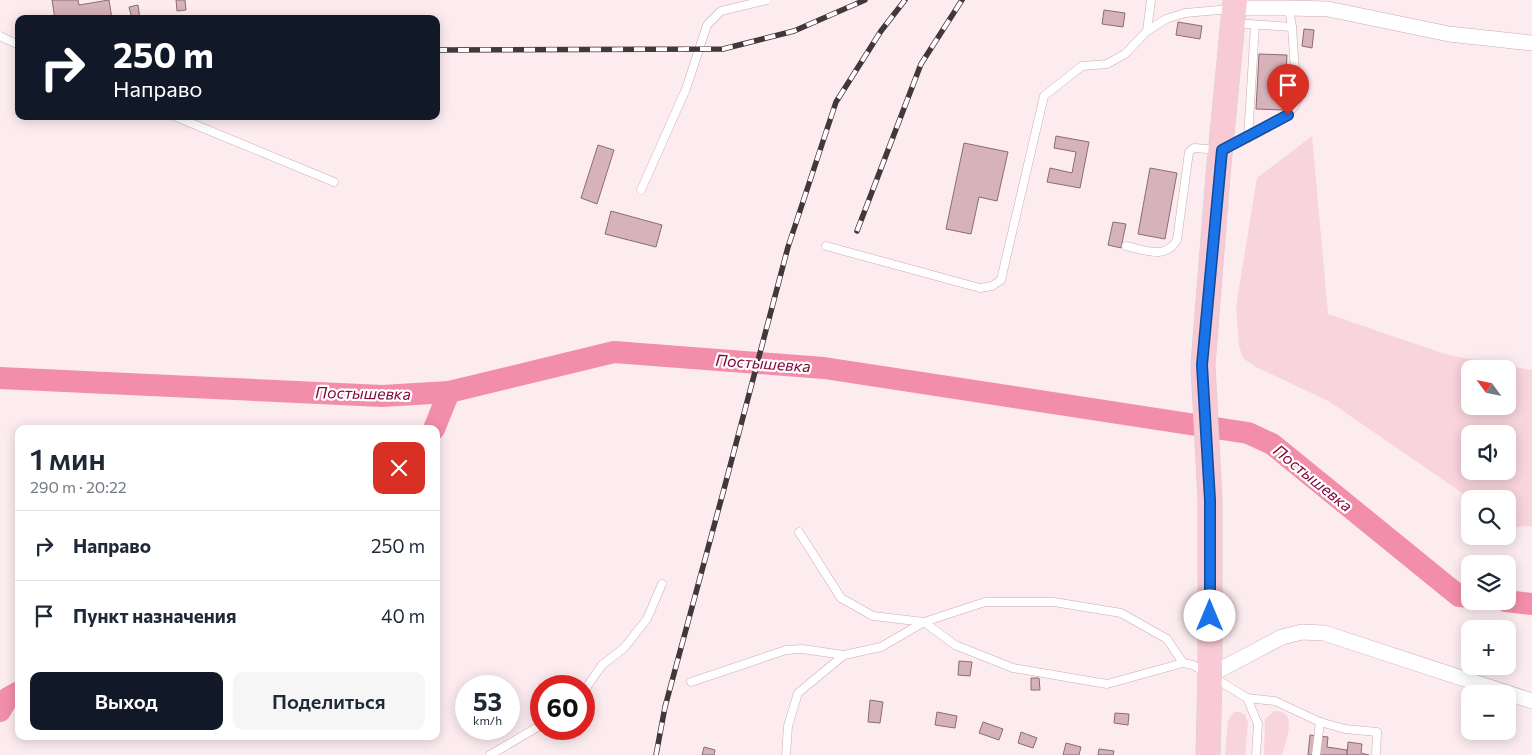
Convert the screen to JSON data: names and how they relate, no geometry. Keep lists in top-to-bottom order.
{
  "water": ["Постышевка"],
  "north": "top left",
  "page": {
    "turn": ["250 m", "Направо"],
    "map_buttons": ["+", "−"],
    "heading": ["1 мин", "290 m · 20:22"],
    "list": [
      {
        "name": "Направо",
        "value": "250 m"
      },
      {
        "name": "Пункт назначения",
        "value": "40 m"
      }
    ],
    "buttons": ["Выход", "Поделиться"],
    "speed": "53 km/h",
    "limit": "60"
  }
}
